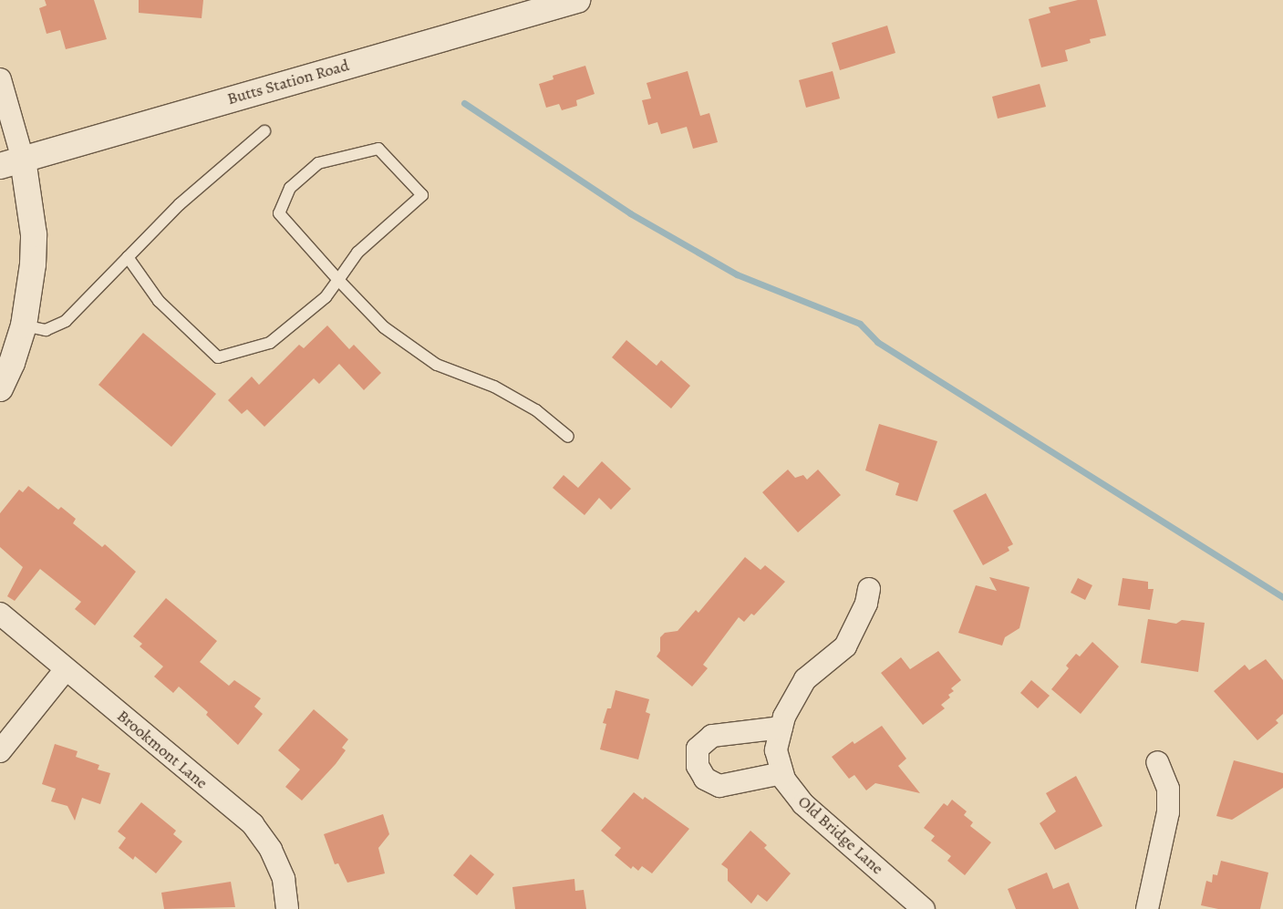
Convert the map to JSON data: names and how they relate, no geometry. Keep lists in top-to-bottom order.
{
  "streets": {
    "main road": ["Butts Station Road"],
    "street": ["Brookmont Lane", "Old Bridge Lane"]
  }
}
